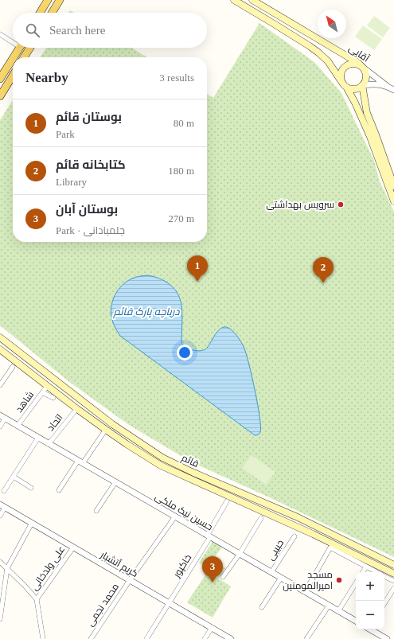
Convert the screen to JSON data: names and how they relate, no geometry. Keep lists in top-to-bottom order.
{
  "streets": {
    "main road": ["آقایی", "قائم"],
    "street": [
      "شاهد",
      "اتحاد",
      "حسین نیک ملکی",
      "حبیبی",
      "کریم آتشبار",
      "خاکپور",
      "علی ولدخانی",
      "محمد نجمی"
    ]
  },
  "crossings": [
    ["شاهد", "حسین نیک ملکی"],
    ["اتحاد", "حسین نیک ملکی"],
    ["حسین نیک ملکی", "حبیبی"],
    ["حسین نیک ملکی", "خاکپور"],
    ["حسین نیک ملکی", "محمد نجمی"],
    ["کریم آتشبار", "خاکپور"],
    ["کریم آتشبار", "علی ولدخانی"],
    ["کریم آتشبار", "محمد نجمی"]
  ],
  "water": ["دریاچه پارک قائم"],
  "places": ["سرویس بهداشتی", "مسجد امیرالمومنین"],
  "north": "top left",
  "page": {
    "search": "Search here",
    "heading": ["Nearby", "3 results"],
    "list": [
      {
        "mark": "1",
        "name": "بوستان قائم",
        "note": "Park",
        "value": "80 m"
      },
      {
        "mark": "2",
        "name": "کتابخانه قائم",
        "note": "Library",
        "value": "180 m"
      },
      {
        "mark": "3",
        "name": "بوستان آبان",
        "note": "Park · جلمبادانی",
        "value": "270 m"
      }
    ],
    "pins": ["1", "2", "3"],
    "map_buttons": ["+", "−"]
  }
}
